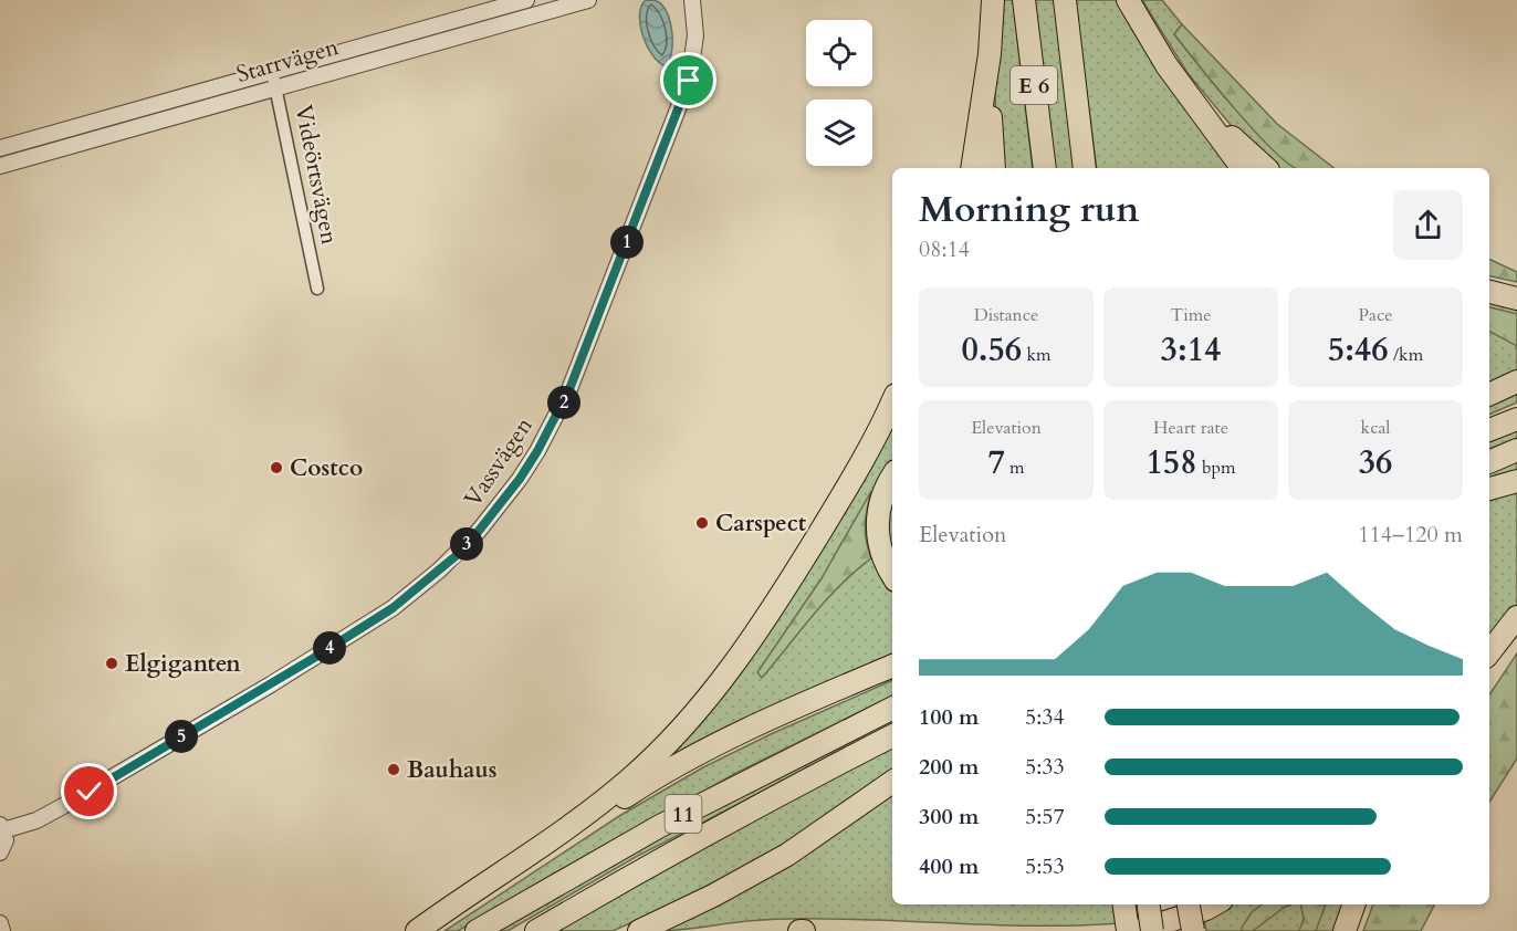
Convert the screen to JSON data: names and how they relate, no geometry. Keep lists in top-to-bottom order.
{
  "streets": {
    "highway": ["E 6", "11"],
    "street": ["Starrvägen", "Videörtsvägen", "Vassvägen"]
  },
  "crossings": [
    ["Starrvägen", "Videörtsvägen"]
  ],
  "places": [
    "Costco",
    "Carspect",
    "Elgiganten",
    "Bauhaus"
  ],
  "page": {
    "heading": ["Morning run", "08:14"],
    "pins": [
      "1",
      "2",
      "3",
      "4",
      "5"
    ],
    "stats": [
      ["Distance", "0.56 km"],
      ["Time", "3:14"],
      ["Pace", "5:46 /km"],
      ["Elevation", "7 m"],
      ["Heart rate", "158 bpm"],
      ["kcal", "36"]
    ],
    "chart": ["Elevation", "114–120 m"],
    "list": [
      {
        "name": "100 m",
        "note": "5:34"
      },
      {
        "name": "200 m",
        "note": "5:33"
      },
      {
        "name": "300 m",
        "note": "5:57"
      },
      {
        "name": "400 m",
        "note": "5:53"
      }
    ]
  }
}
